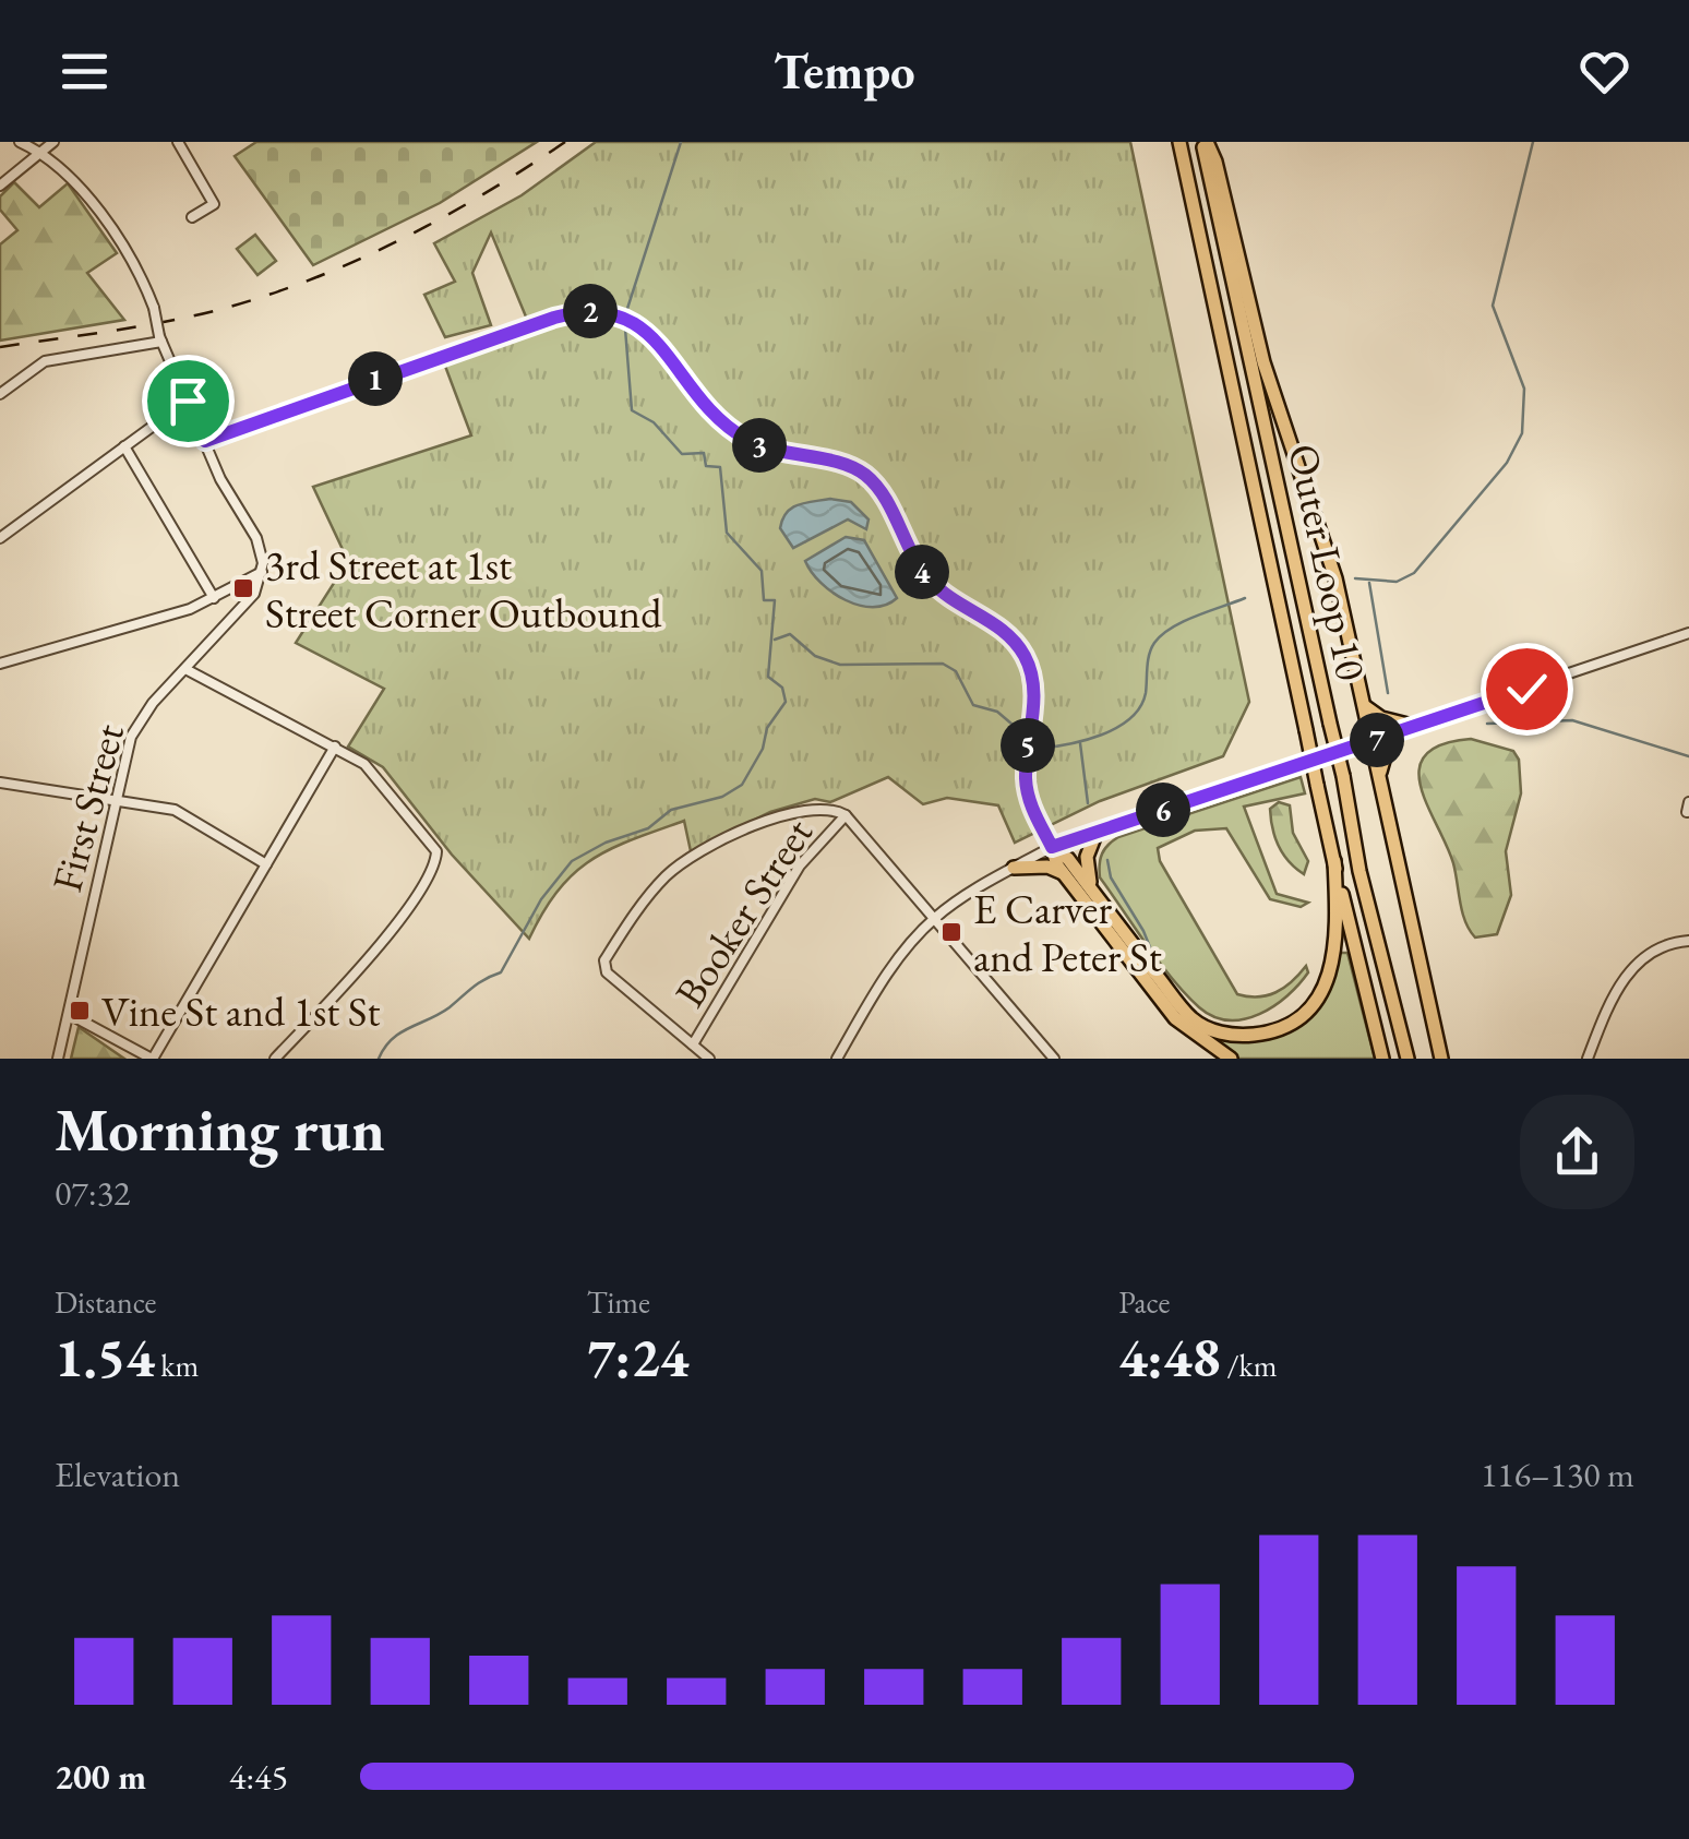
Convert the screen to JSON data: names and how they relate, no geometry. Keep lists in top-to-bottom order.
{
  "streets": {
    "highway": ["Outer Loop 10"],
    "street": ["First Street", "Booker Street"]
  },
  "places": {
    "transit": ["3rd Street at 1st Street Corner Outbound", "E Carver and Peter St", "Vine St and 1st St"]
  },
  "page": {
    "header": "Tempo",
    "pins": [
      "2",
      "1",
      "3",
      "4",
      "7",
      "5",
      "6"
    ],
    "heading": ["Morning run", "07:32"],
    "stats": [
      ["Distance", "1.54 km"],
      ["Time", "7:24"],
      ["Pace", "4:48 /km"]
    ],
    "chart": ["Elevation", "116–130 m"],
    "list": [
      {
        "name": "200 m",
        "note": "4:45"
      }
    ]
  }
}
